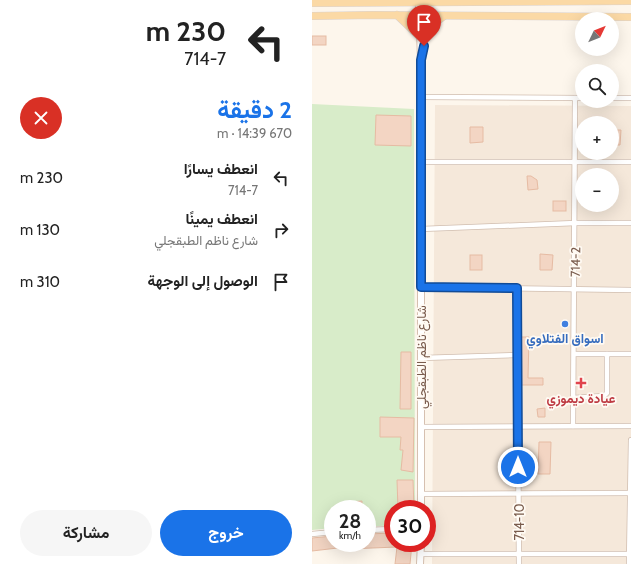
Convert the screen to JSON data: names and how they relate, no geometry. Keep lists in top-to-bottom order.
{
  "streets": {
    "main road": ["شارع ناظم الطبقجلي"],
    "street": ["714-2", "714-10"]
  },
  "places": {
    "other": ["اسواق الفتلاوي"],
    "health": ["عيادة ديموزي"]
  },
  "north": "top right",
  "page": {
    "turn": ["230 m", "714-7"],
    "map_buttons": ["+", "−"],
    "heading": ["2 دقيقة", "670 m · 14:39"],
    "list": [
      {
        "name": "انعطف يسارًا",
        "note": "714-7",
        "value": "230 m"
      },
      {
        "name": "انعطف يمينًا",
        "note": "شارع ناظم الطبقجلي",
        "value": "130 m"
      },
      {
        "name": "الوصول إلى الوجهة",
        "value": "310 m"
      }
    ],
    "speed": "28 km/h",
    "limit": "30",
    "buttons": ["خروج", "مشاركة"]
  }
}
